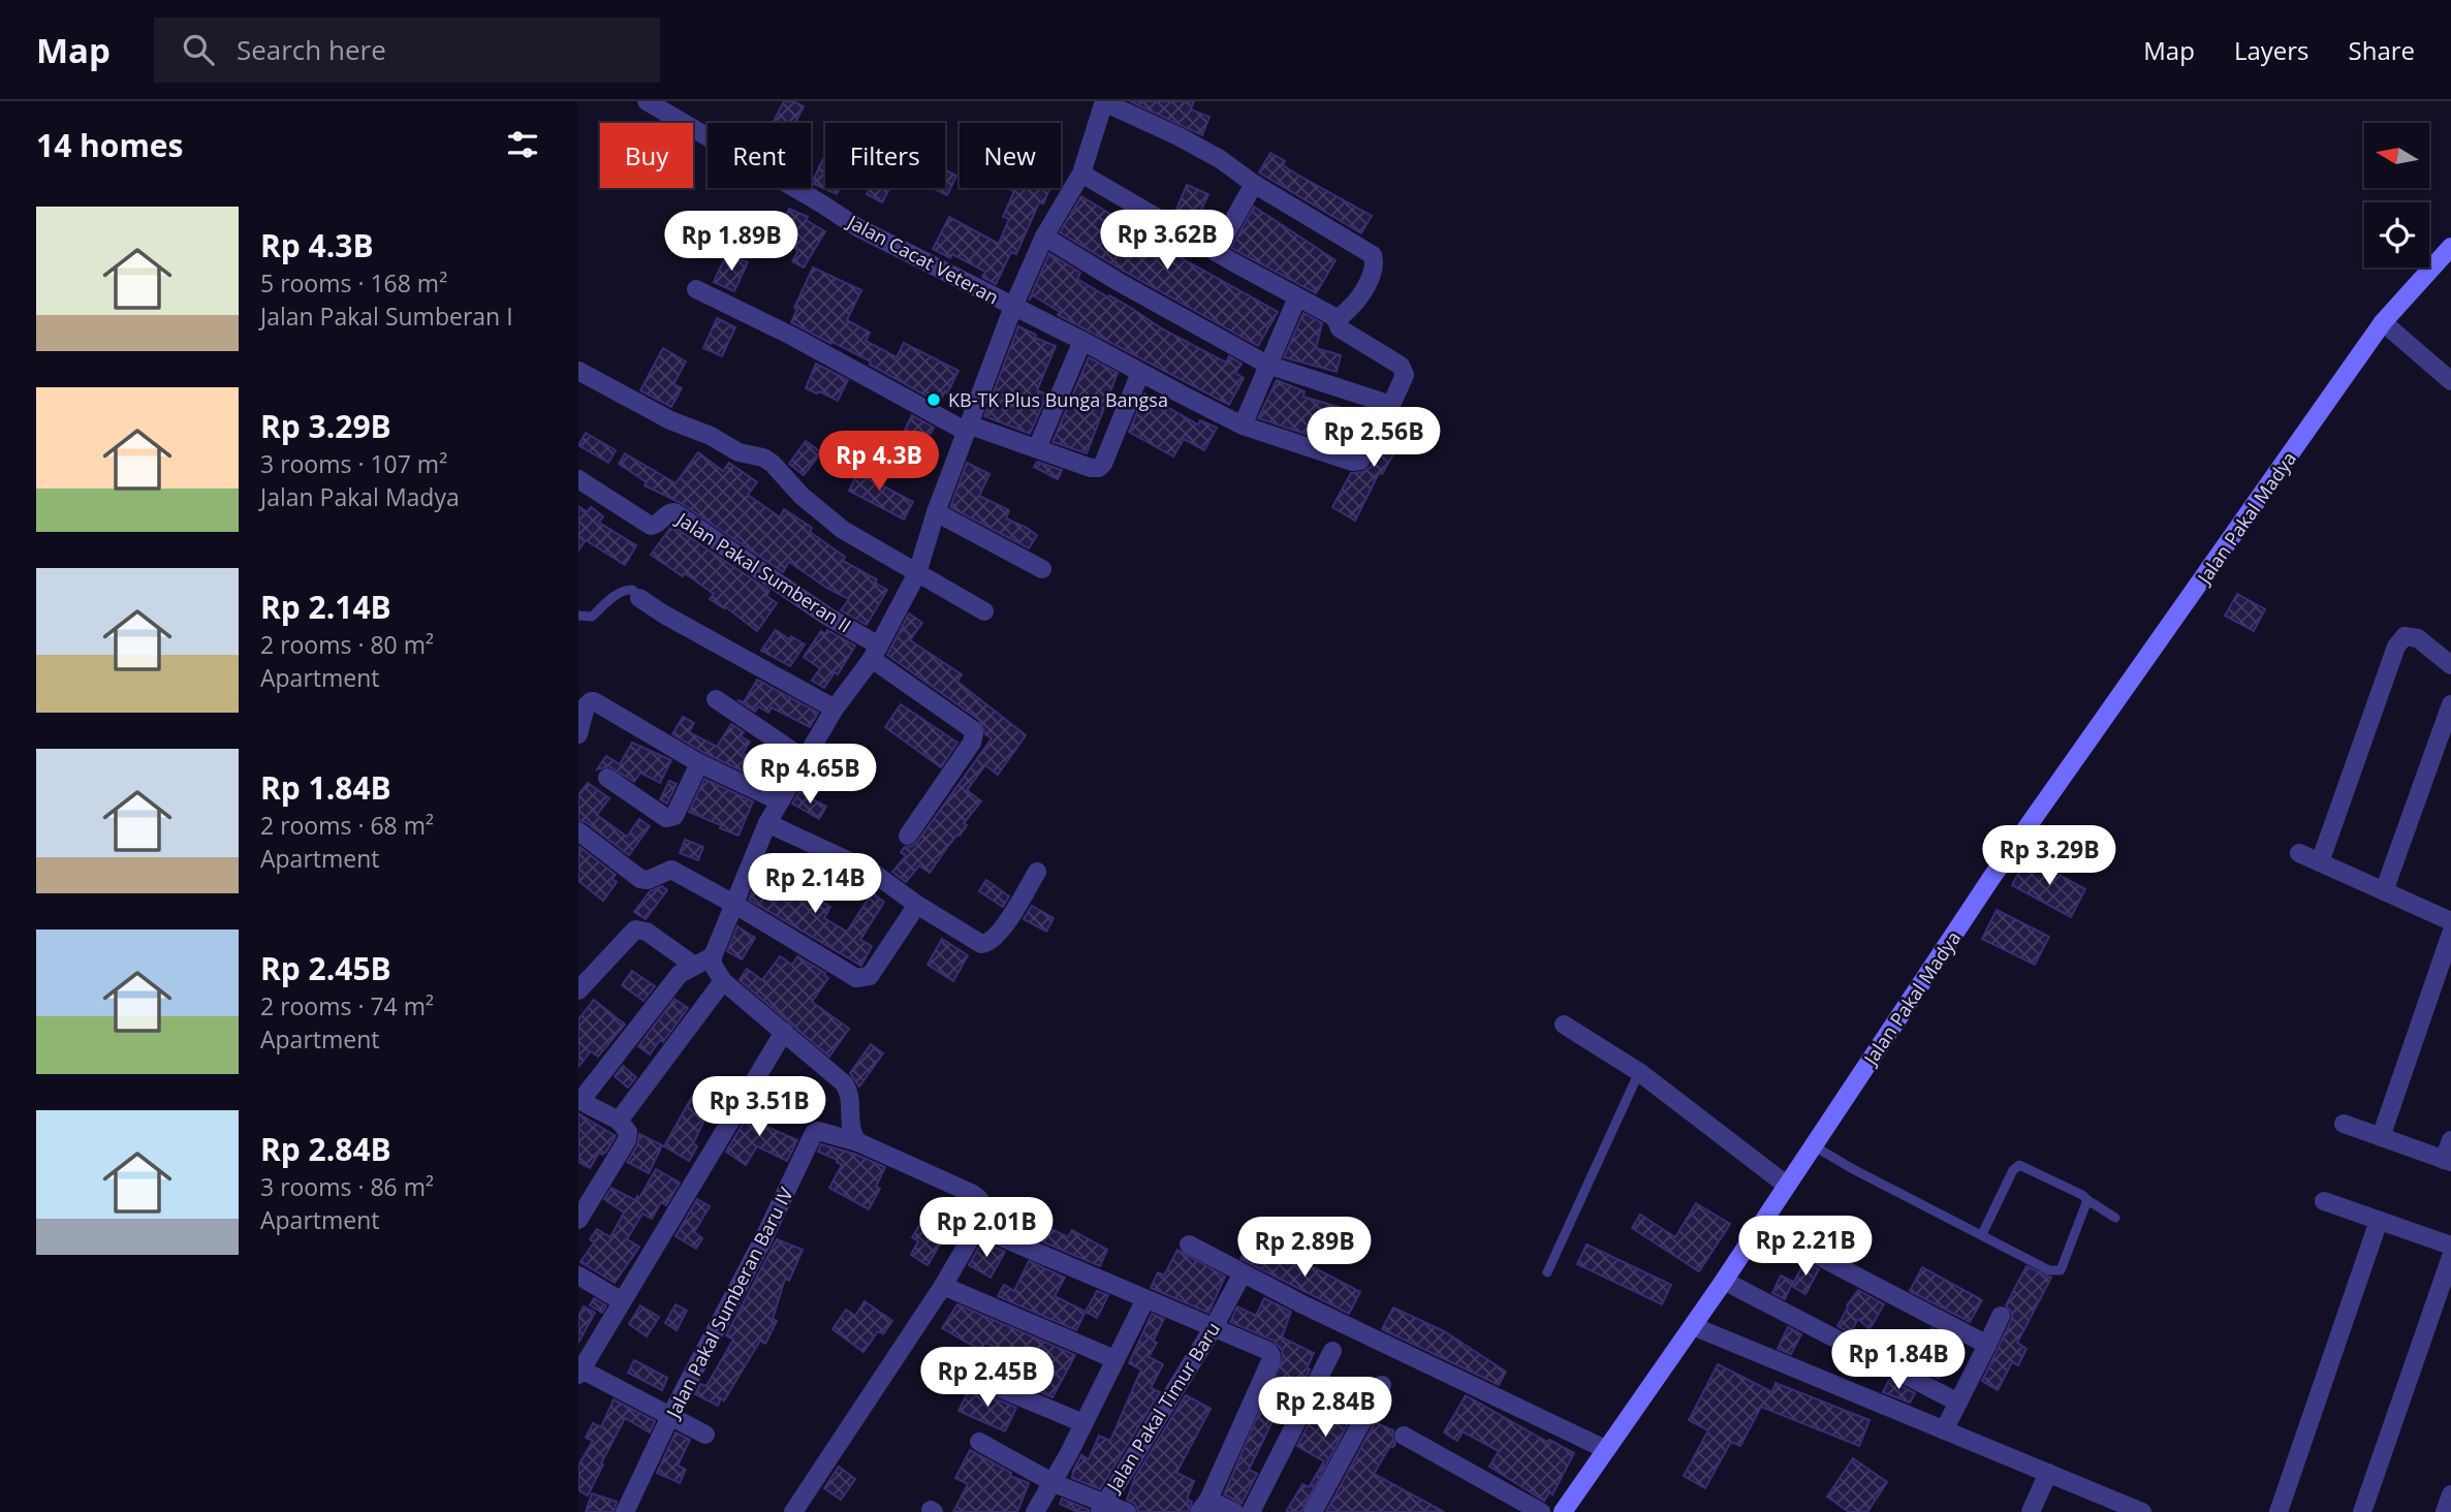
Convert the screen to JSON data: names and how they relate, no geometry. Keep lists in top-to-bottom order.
{
  "streets": {
    "street": [
      "Jalan Cacat Veteran",
      "Jalan Pakal Madya",
      "Jalan Pakal Sumberan II",
      "Jalan Pakal Sumberan Baru IV",
      "Jalan Pakal Timur Baru"
    ]
  },
  "places": ["KB-TK Plus Bunga Bangsa"],
  "north": "left",
  "page": {
    "header": "Map",
    "search": "Search here",
    "nav": ["Map", "Layers", "Share"],
    "heading": "14 homes",
    "chip": [
      "Buy",
      "Rent",
      "Filters",
      "New"
    ],
    "list": [
      {
        "name": "Rp 4.3B",
        "note": "5 rooms · 168 m² · Jalan Pakal Sumberan I"
      },
      {
        "name": "Rp 3.29B",
        "note": "3 rooms · 107 m² · Jalan Pakal Madya"
      },
      {
        "name": "Rp 2.14B",
        "note": "2 rooms · 80 m² · Apartment"
      },
      {
        "name": "Rp 1.84B",
        "note": "2 rooms · 68 m² · Apartment"
      },
      {
        "name": "Rp 2.45B",
        "note": "2 rooms · 74 m² · Apartment"
      },
      {
        "name": "Rp 2.84B",
        "note": "3 rooms · 86 m² · Apartment"
      }
    ],
    "price": [
      "Rp 3.62B",
      "Rp 1.89B",
      "Rp 2.56B",
      "Rp 4.3B",
      "Rp 4.65B",
      "Rp 3.29B",
      "Rp 2.14B",
      "Rp 3.51B",
      "Rp 2.01B",
      "Rp 2.21B",
      "Rp 2.89B",
      "Rp 1.84B",
      "Rp 2.45B",
      "Rp 2.84B"
    ]
  }
}
